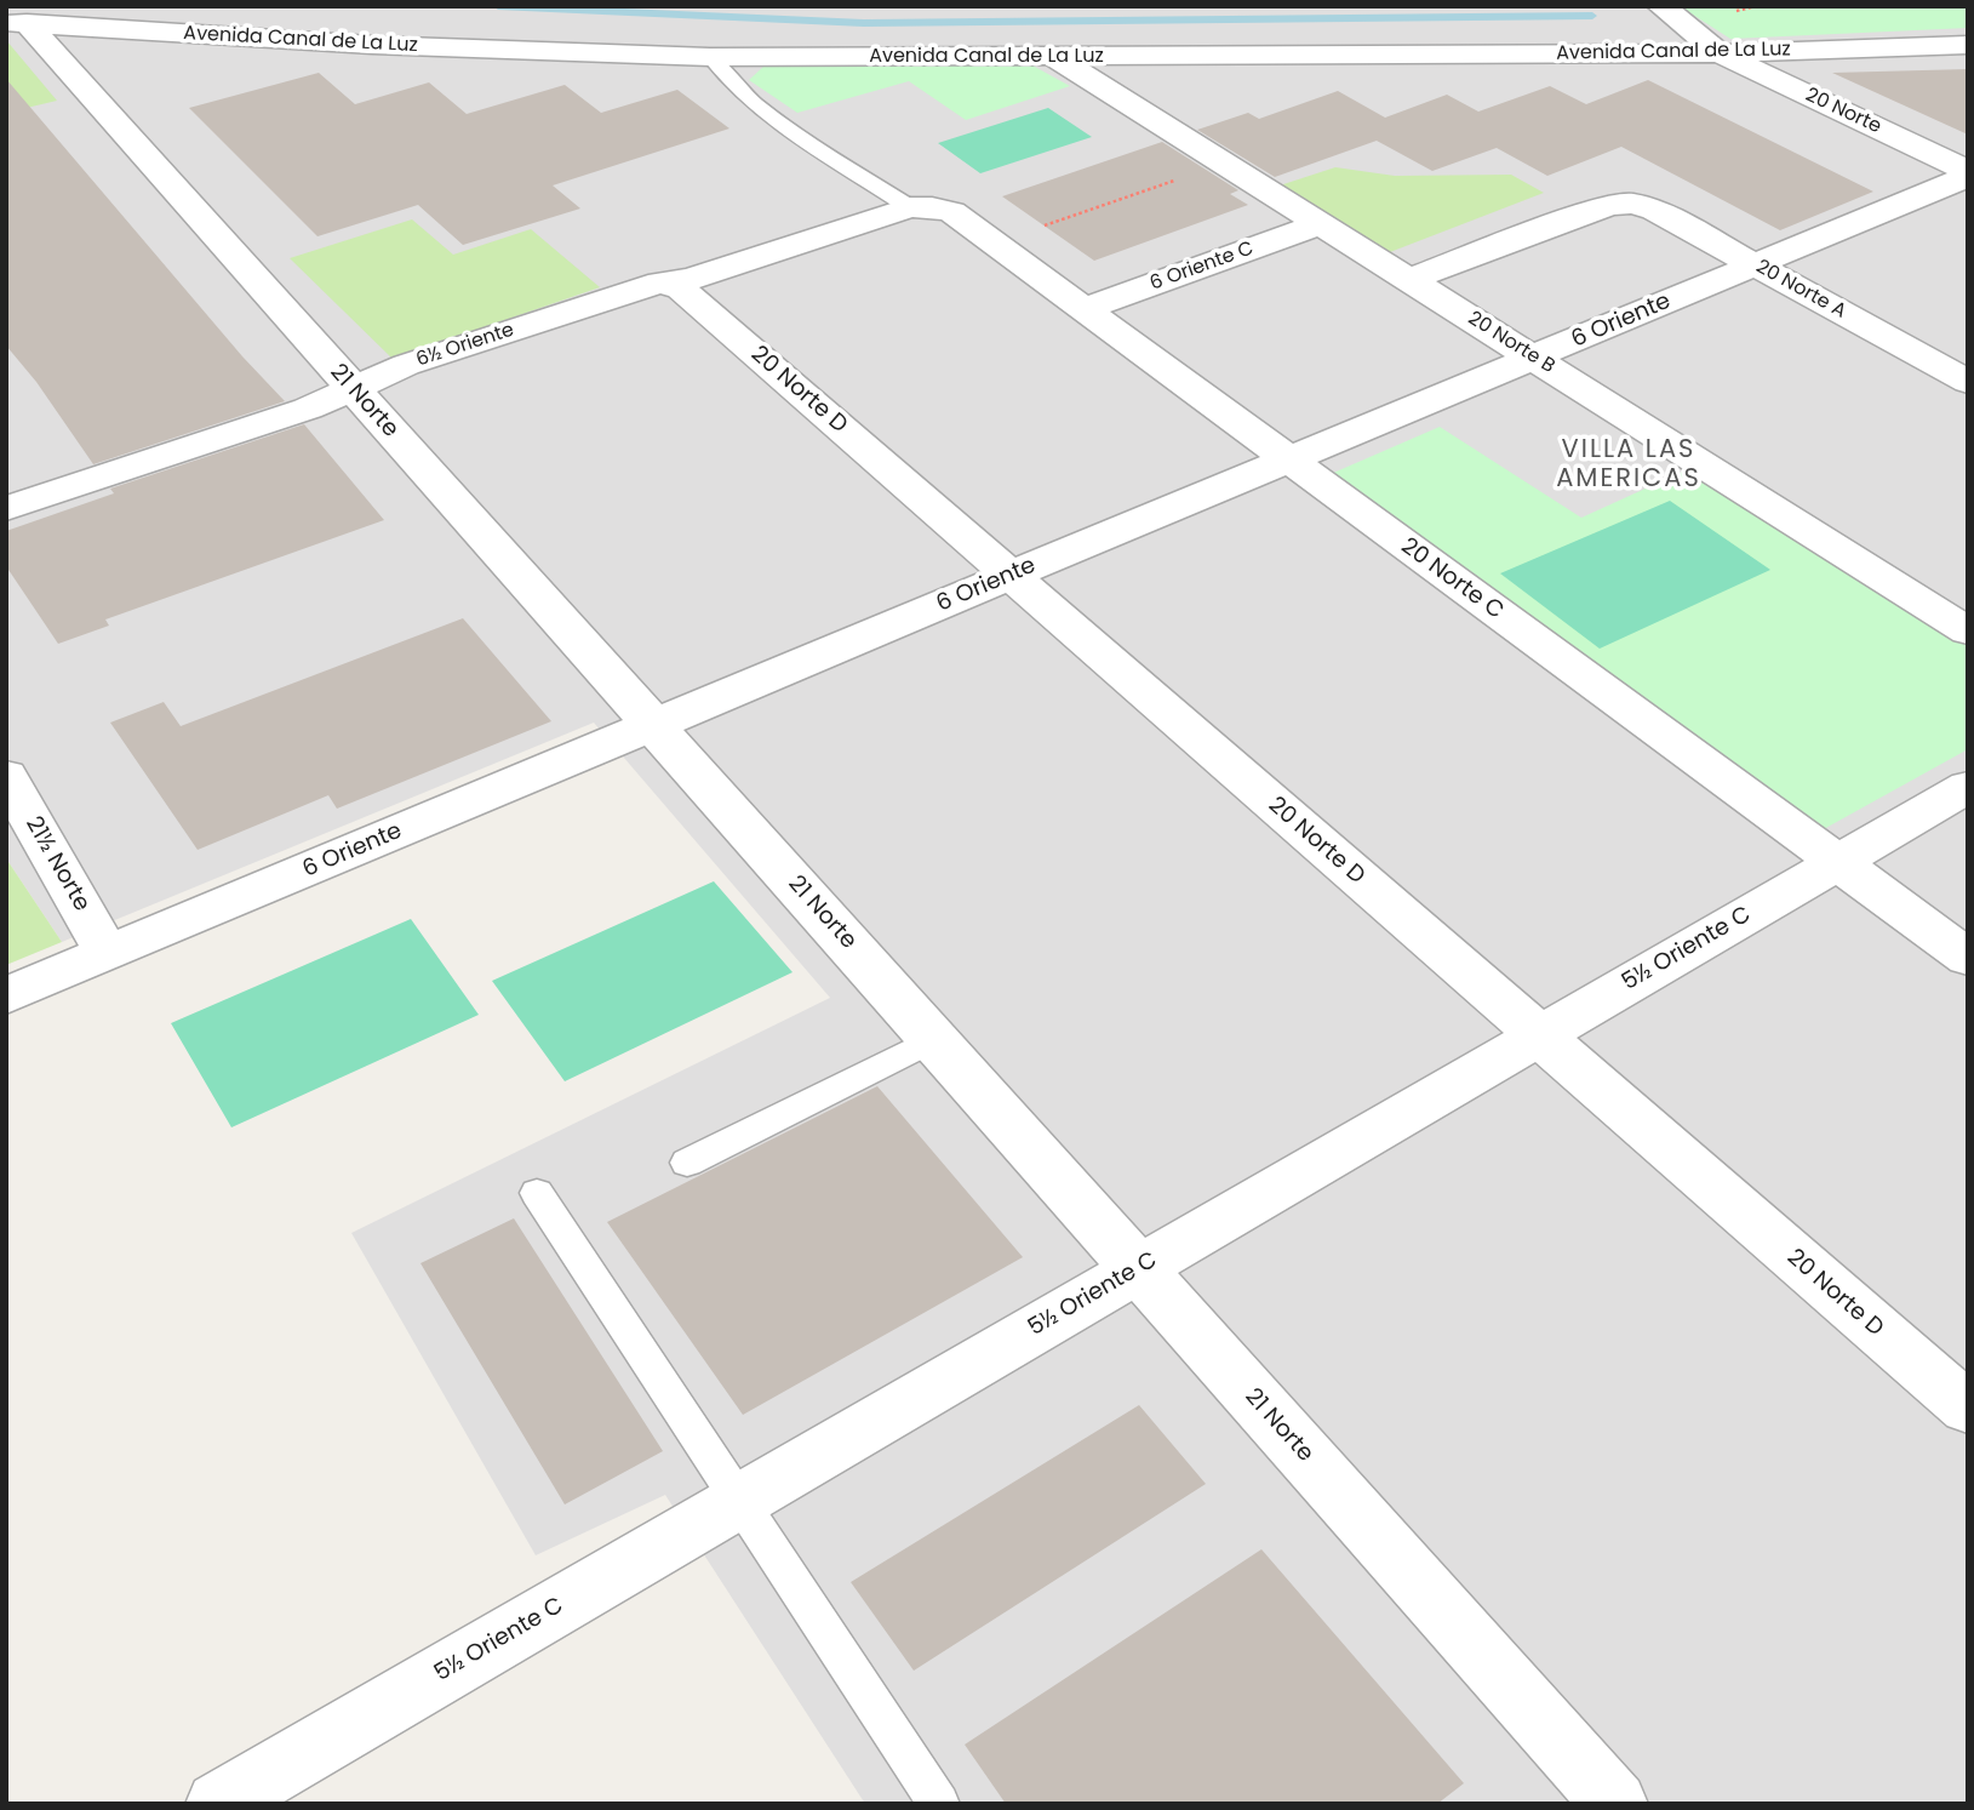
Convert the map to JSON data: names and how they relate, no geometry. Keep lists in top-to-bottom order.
{
  "streets": {
    "street": [
      "Avenida Canal de La Luz",
      "20 Norte",
      "6 Oriente C",
      "20 Norte A",
      "6 Oriente",
      "20 Norte B",
      "6½ Oriente",
      "20 Norte D",
      "21 Norte",
      "20 Norte C",
      "21½ Norte",
      "5½ Oriente C"
    ]
  },
  "crossings": [
    ["Avenida Canal de La Luz", "20 Norte"],
    ["Avenida Canal de La Luz", "20 Norte B"],
    ["Avenida Canal de La Luz", "21 Norte"],
    ["20 Norte", "6 Oriente"],
    ["6 Oriente C", "20 Norte B"],
    ["6 Oriente C", "20 Norte C"],
    ["20 Norte A", "6 Oriente"],
    ["20 Norte A", "20 Norte B"],
    ["6 Oriente", "20 Norte B"],
    ["6 Oriente", "20 Norte D"],
    ["6 Oriente", "21 Norte"],
    ["6 Oriente", "20 Norte C"],
    ["6 Oriente", "21½ Norte"],
    ["6½ Oriente", "20 Norte D"],
    ["6½ Oriente", "21 Norte"],
    ["6½ Oriente", "20 Norte C"],
    ["20 Norte D", "5½ Oriente C"],
    ["21 Norte", "5½ Oriente C"],
    ["20 Norte C", "5½ Oriente C"]
  ],
  "districts": ["VILLA LAS AMERICAS"]
}
